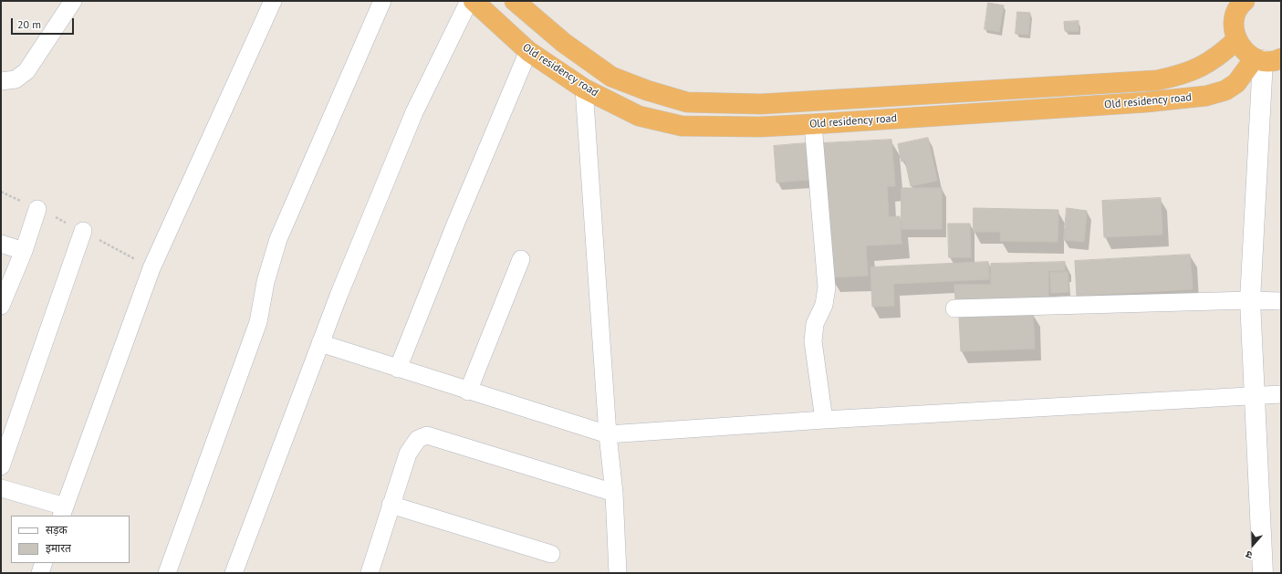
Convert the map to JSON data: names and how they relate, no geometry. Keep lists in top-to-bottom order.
{
  "streets": {
    "highway": ["Old residency road"]
  },
  "legend": ["सड़क", "इमारत"],
  "scale_bar": "20 m",
  "north": "bottom"
}
